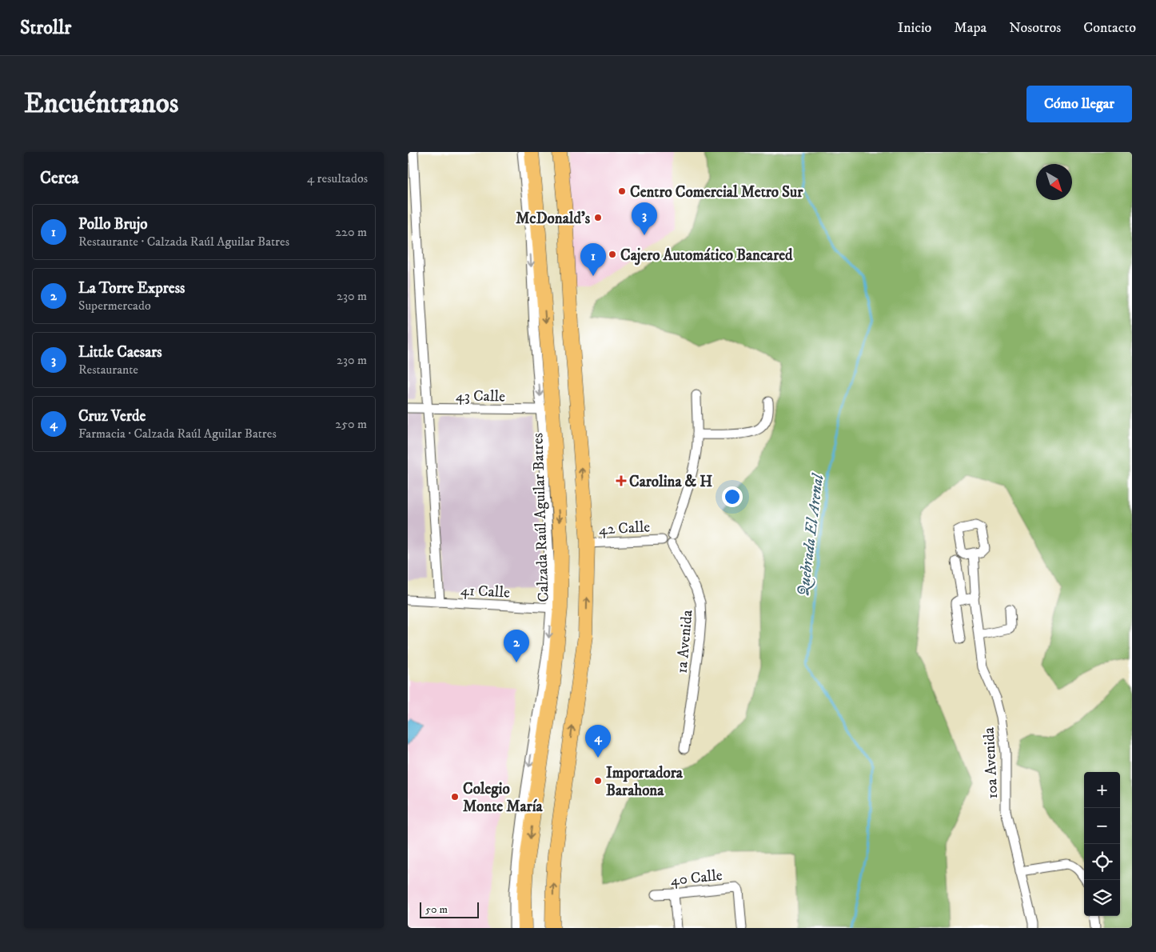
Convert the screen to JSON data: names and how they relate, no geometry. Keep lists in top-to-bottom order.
{
  "streets": {
    "highway": ["Calzada Raúl Aguilar Batres"],
    "street": [
      "43 Calle",
      "42 Calle",
      "41 Calle",
      "1a Avenida",
      "10a Avenida",
      "40 Calle"
    ]
  },
  "crossings": [
    ["43 Calle", "Calzada Raúl Aguilar Batres"],
    ["Calzada Raúl Aguilar Batres", "41 Calle"],
    ["42 Calle", "1a Avenida"]
  ],
  "water": ["Quebrada El Arenal"],
  "places": {
    "other": [
      "Centro Comercial Metro Sur",
      "McDonald's",
      "Cajero Automático Bancared",
      "Importadora Barahona",
      "Colegio Monte María"
    ],
    "health": ["Carolina & H"]
  },
  "scale_bar": "50 m",
  "north": "bottom right",
  "page": {
    "header": "Strollr",
    "nav": [
      "Inicio",
      "Mapa",
      "Nosotros",
      "Contacto"
    ],
    "buttons": "Cómo llegar",
    "title": "Encuéntranos",
    "heading": ["Cerca", "4 resultados"],
    "pins": [
      "3",
      "1",
      "2",
      "4"
    ],
    "list": [
      {
        "mark": "1",
        "name": "Pollo Brujo",
        "note": "Restaurante · Calzada Raúl Aguilar Batres",
        "value": "220 m"
      },
      {
        "mark": "2",
        "name": "La Torre Express",
        "note": "Supermercado",
        "value": "230 m"
      },
      {
        "mark": "3",
        "name": "Little Caesars",
        "note": "Restaurante",
        "value": "230 m"
      },
      {
        "mark": "4",
        "name": "Cruz Verde",
        "note": "Farmacia · Calzada Raúl Aguilar Batres",
        "value": "250 m"
      }
    ],
    "map_buttons": ["+", "−"],
    "scale": "50 m"
  }
}
